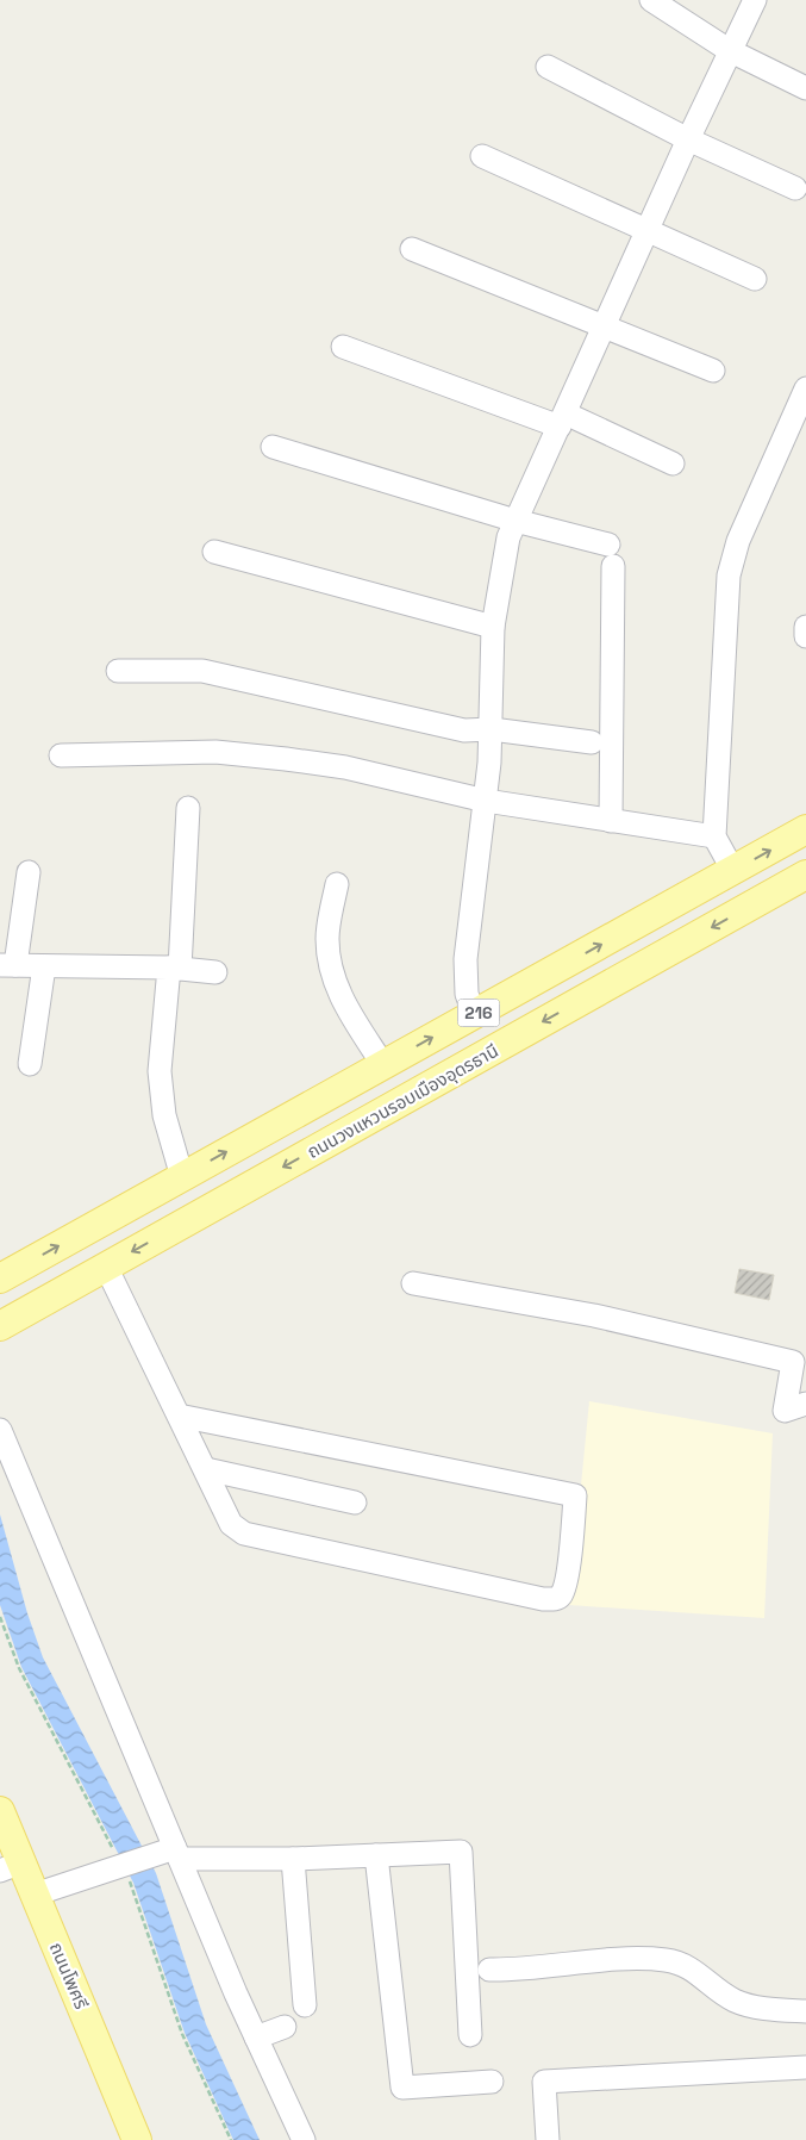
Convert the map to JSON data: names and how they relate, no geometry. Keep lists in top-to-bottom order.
{
  "streets": {
    "main road": ["216", "ถนนวงแหวนรอบเมืองอุดรธานี", "ถนนโพศรี"]
  }
}
